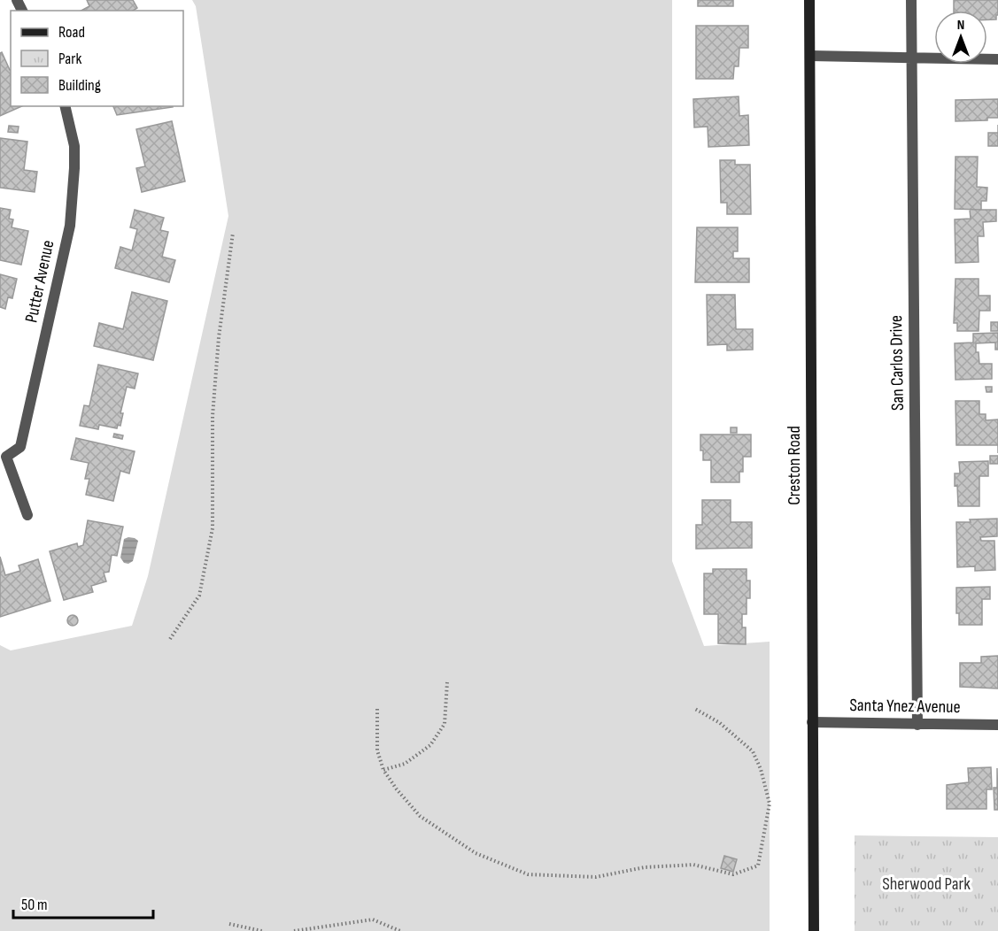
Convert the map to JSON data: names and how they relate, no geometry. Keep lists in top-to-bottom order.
{
  "streets": {
    "main road": ["Creston Road"],
    "street": ["Putter Avenue", "San Carlos Drive", "Santa Ynez Avenue"]
  },
  "crossings": [
    ["San Carlos Drive", "Santa Ynez Avenue"],
    ["Creston Road", "Santa Ynez Avenue"]
  ],
  "parks": ["Sherwood Park"],
  "legend": ["Road", "Park", "Building"],
  "scale_bar": "50 m",
  "north": "top"
}
